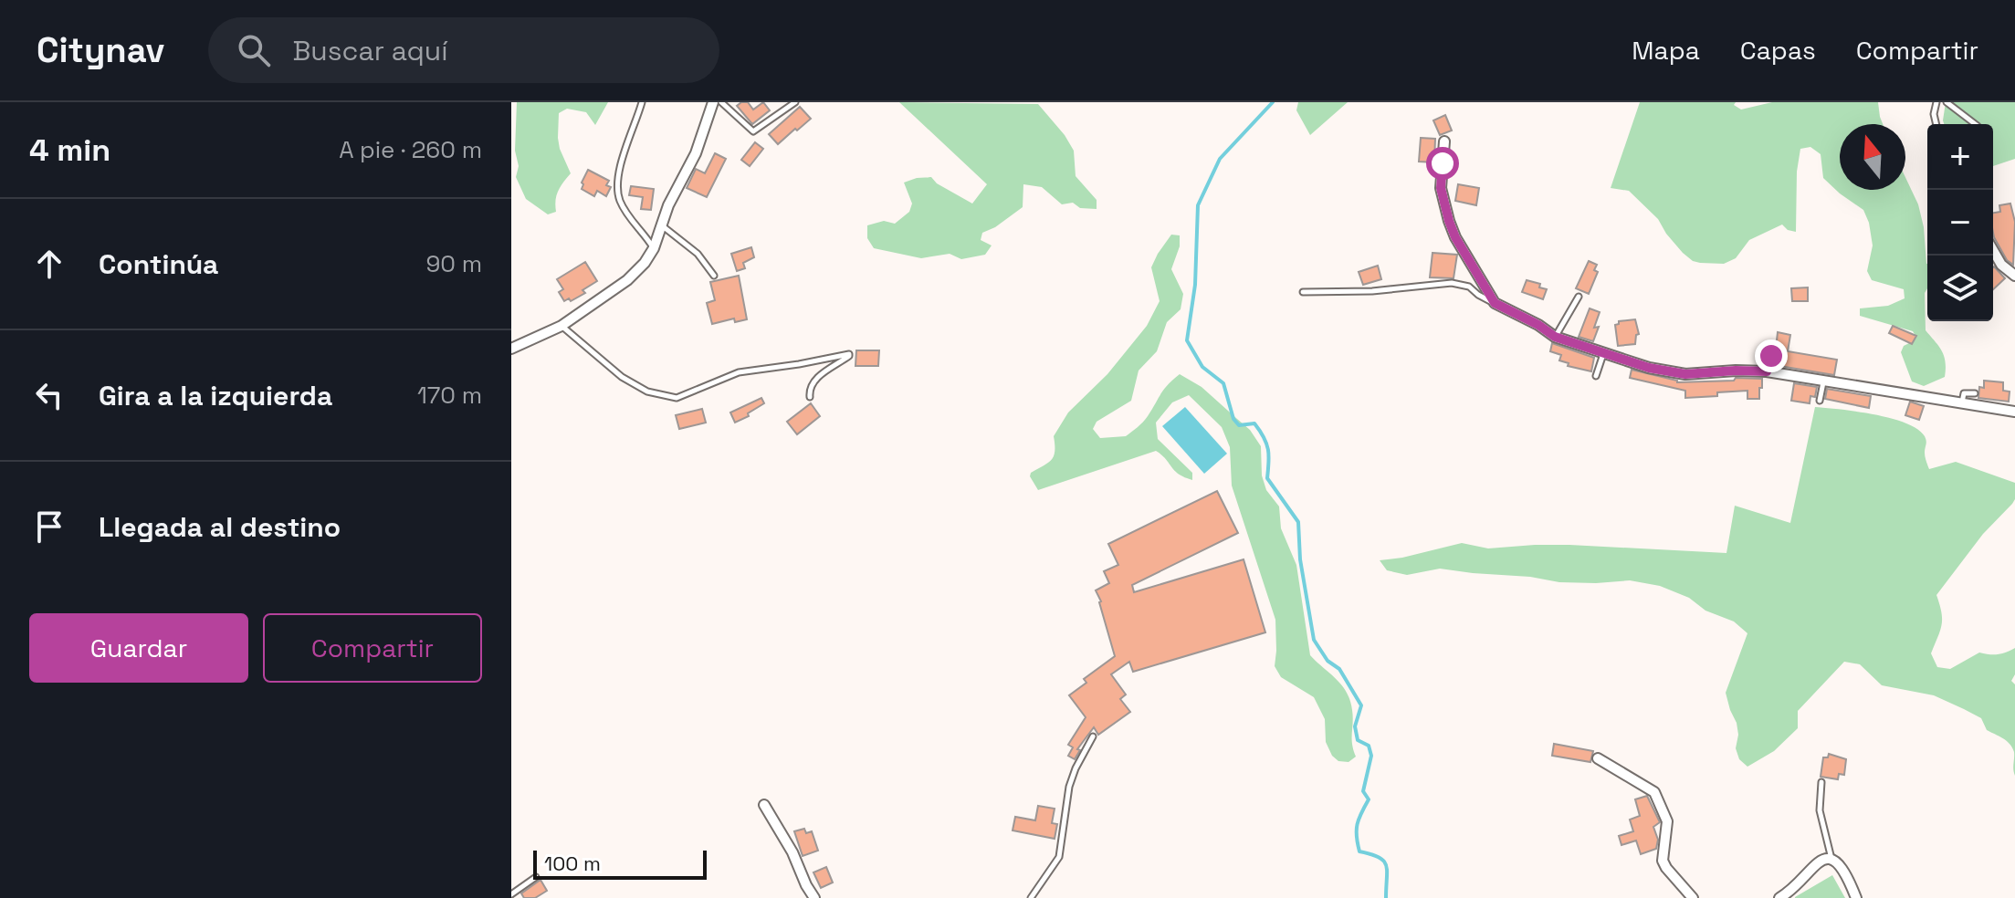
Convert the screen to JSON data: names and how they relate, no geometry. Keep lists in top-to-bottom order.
{
  "scale_bar": "100 m",
  "north": "top",
  "page": {
    "header": "Citynav",
    "search": "Buscar aquí",
    "nav": ["Mapa", "Capas", "Compartir"],
    "heading": ["4 min", "A pie · 260 m"],
    "map_buttons": ["+", "−"],
    "list": [
      ["Continúa", "90 m"],
      ["Gira a la izquierda", "170 m"],
      "Llegada al destino"
    ],
    "buttons": ["Guardar", "Compartir"],
    "scale": "100 m"
  }
}
